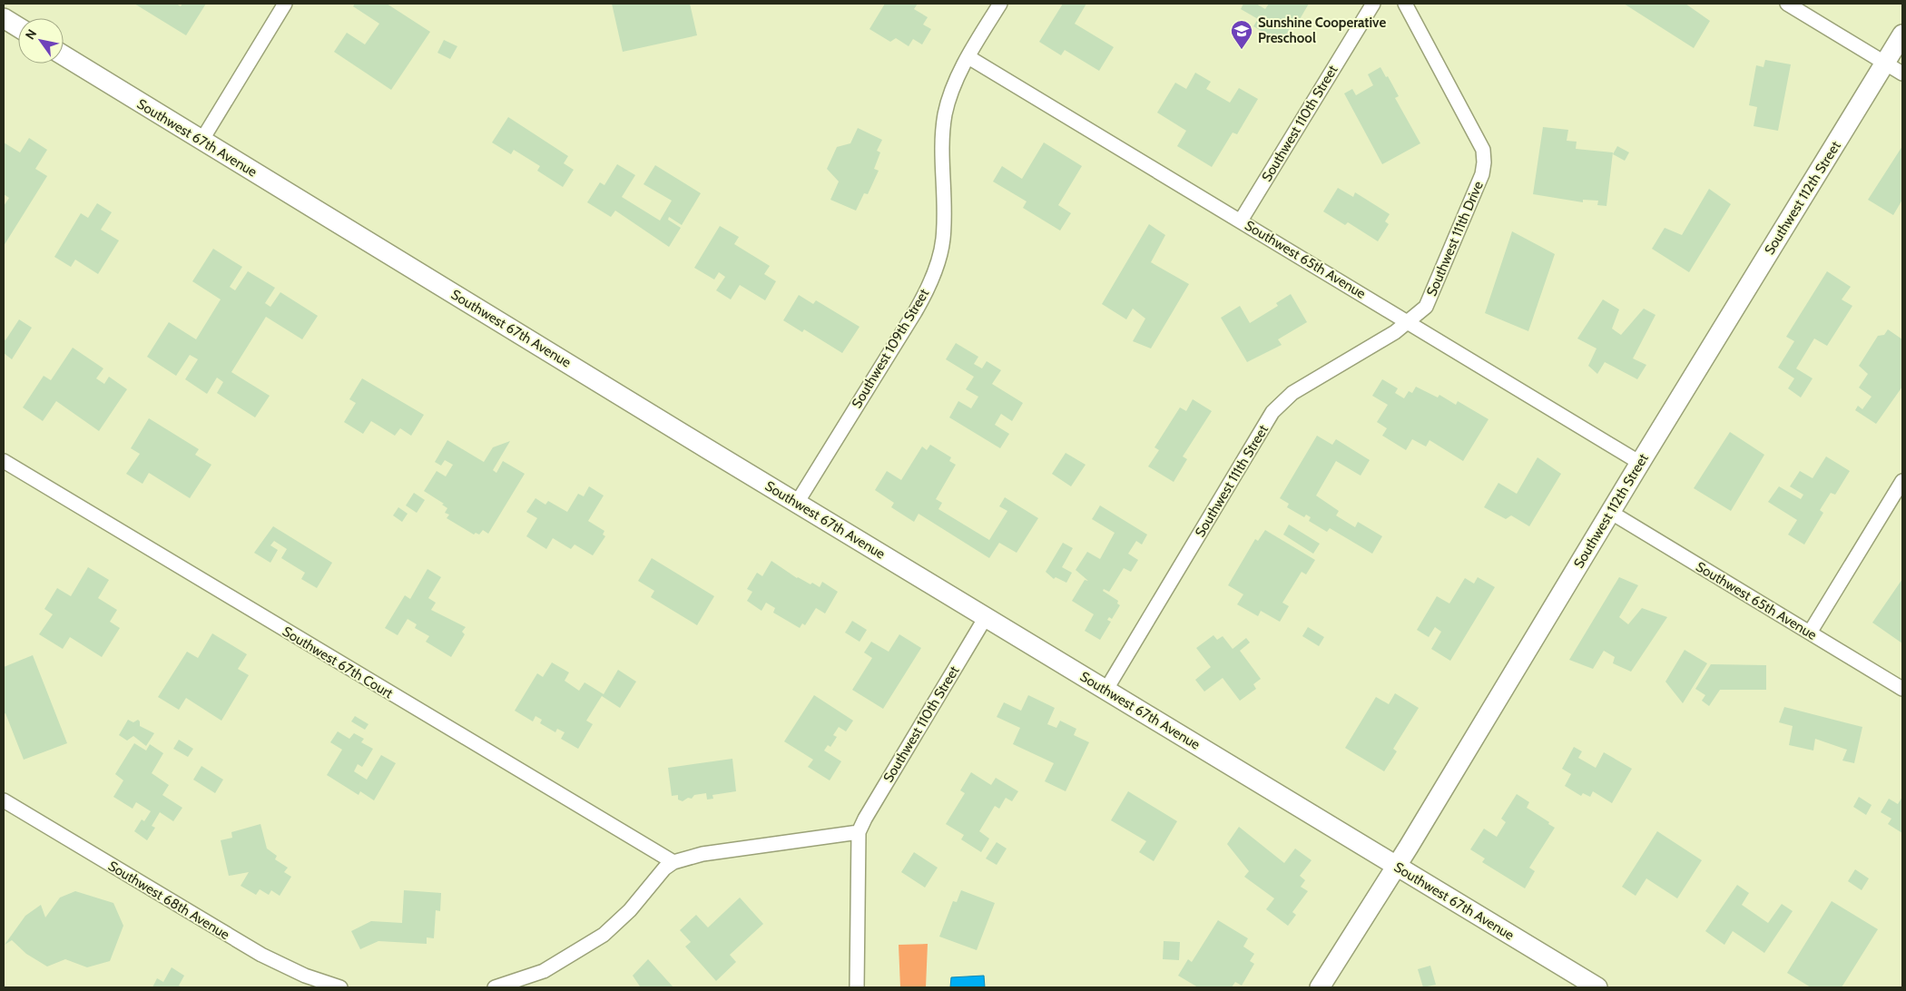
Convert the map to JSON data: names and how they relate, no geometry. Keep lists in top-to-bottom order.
{
  "streets": {
    "main road": ["Southwest 67th Avenue", "Southwest 112th Street"],
    "street": [
      "Southwest 110th Street",
      "Southwest 111th Drive",
      "Southwest 65th Avenue",
      "Southwest 109th Street",
      "Southwest 111th Street",
      "Southwest 67th Court",
      "Southwest 68th Avenue"
    ]
  },
  "crossings": [
    ["Southwest 110th Street", "Southwest 67th Avenue"],
    ["Southwest 110th Street", "Southwest 65th Avenue"],
    ["Southwest 67th Avenue", "Southwest 112th Street"],
    ["Southwest 67th Avenue", "Southwest 109th Street"],
    ["Southwest 67th Avenue", "Southwest 111th Street"],
    ["Southwest 112th Street", "Southwest 65th Avenue"],
    ["Southwest 111th Drive", "Southwest 65th Avenue"],
    ["Southwest 111th Drive", "Southwest 111th Street"],
    ["Southwest 65th Avenue", "Southwest 109th Street"],
    ["Southwest 65th Avenue", "Southwest 111th Street"]
  ],
  "places": {
    "school or university": ["Sunshine Cooperative Preschool"]
  },
  "north": "top left"
}
